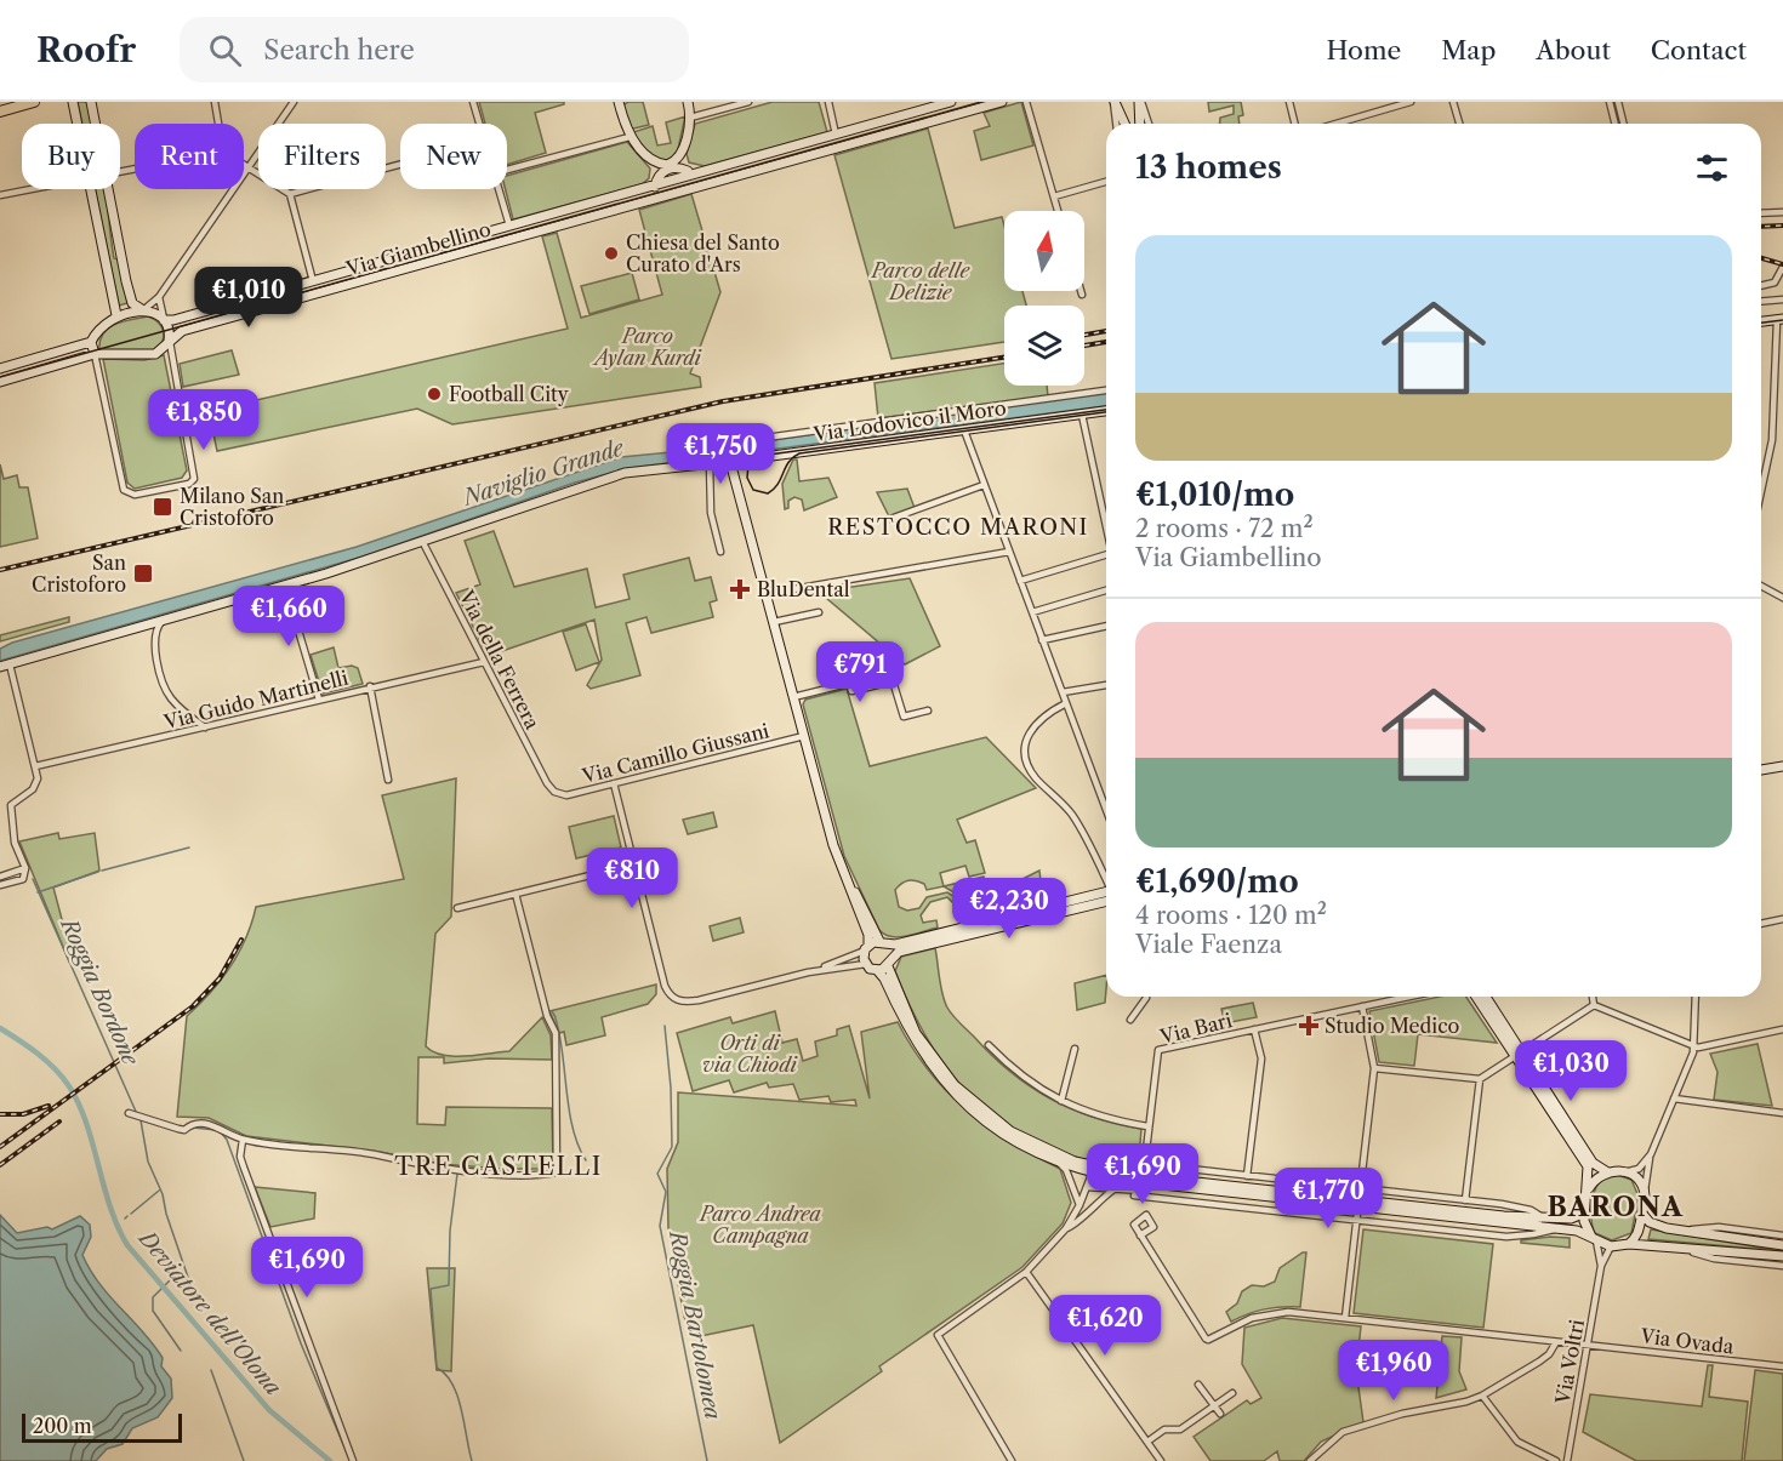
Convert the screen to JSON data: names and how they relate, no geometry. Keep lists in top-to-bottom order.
{
  "streets": {
    "street": [
      "Via Giambellino",
      "Via Lodovico il Moro",
      "Via della Ferrera",
      "Via Guido Martinelli",
      "Via Camillo Giussani",
      "Via Bari",
      "Via Ovada",
      "Via Voltri"
    ]
  },
  "crossings": [
    ["Via Lodovico il Moro", "Via della Ferrera"],
    ["Via della Ferrera", "Via Guido Martinelli"],
    ["Via della Ferrera", "Via Camillo Giussani"],
    ["Via Ovada", "Via Voltri"]
  ],
  "districts": ["RESTOCCO MARONI", "TRE CASTELLI", "BARONA"],
  "water": [
    "Naviglio Grande",
    "Roggia Bordone",
    "Deviatore dell'Olona",
    "Roggia Bartolomea"
  ],
  "parks": [
    "Parco delle Delizie",
    "Parco Aylan Kurdi",
    "Orti di via Chiodi",
    "Parco Andrea Campagna"
  ],
  "places": {
    "other": ["Chiesa del Santo Curato d'Ars", "Football City"],
    "transit": ["Milano San Cristoforo", "San Cristoforo"],
    "health": ["BluDental", "Studio Medico"]
  },
  "scale_bar": "200 m",
  "north": "top",
  "page": {
    "header": "Roofr",
    "search": "Search here",
    "nav": [
      "Home",
      "Map",
      "About",
      "Contact"
    ],
    "chip": [
      "Buy",
      "Rent",
      "Filters",
      "New"
    ],
    "heading": "13 homes",
    "list": [
      {
        "name": "€1,010/mo",
        "note": "2 rooms · 72 m² · Via Giambellino"
      },
      {
        "name": "€1,690/mo",
        "note": "4 rooms · 120 m² · Viale Faenza"
      }
    ],
    "price": [
      "€1,010",
      "€1,850",
      "€1,750",
      "€1,660",
      "€791",
      "€810",
      "€2,230",
      "€1,030",
      "€1,690",
      "€1,770",
      "€1,690",
      "€1,620",
      "€1,960"
    ],
    "scale": "200 m"
  }
}
